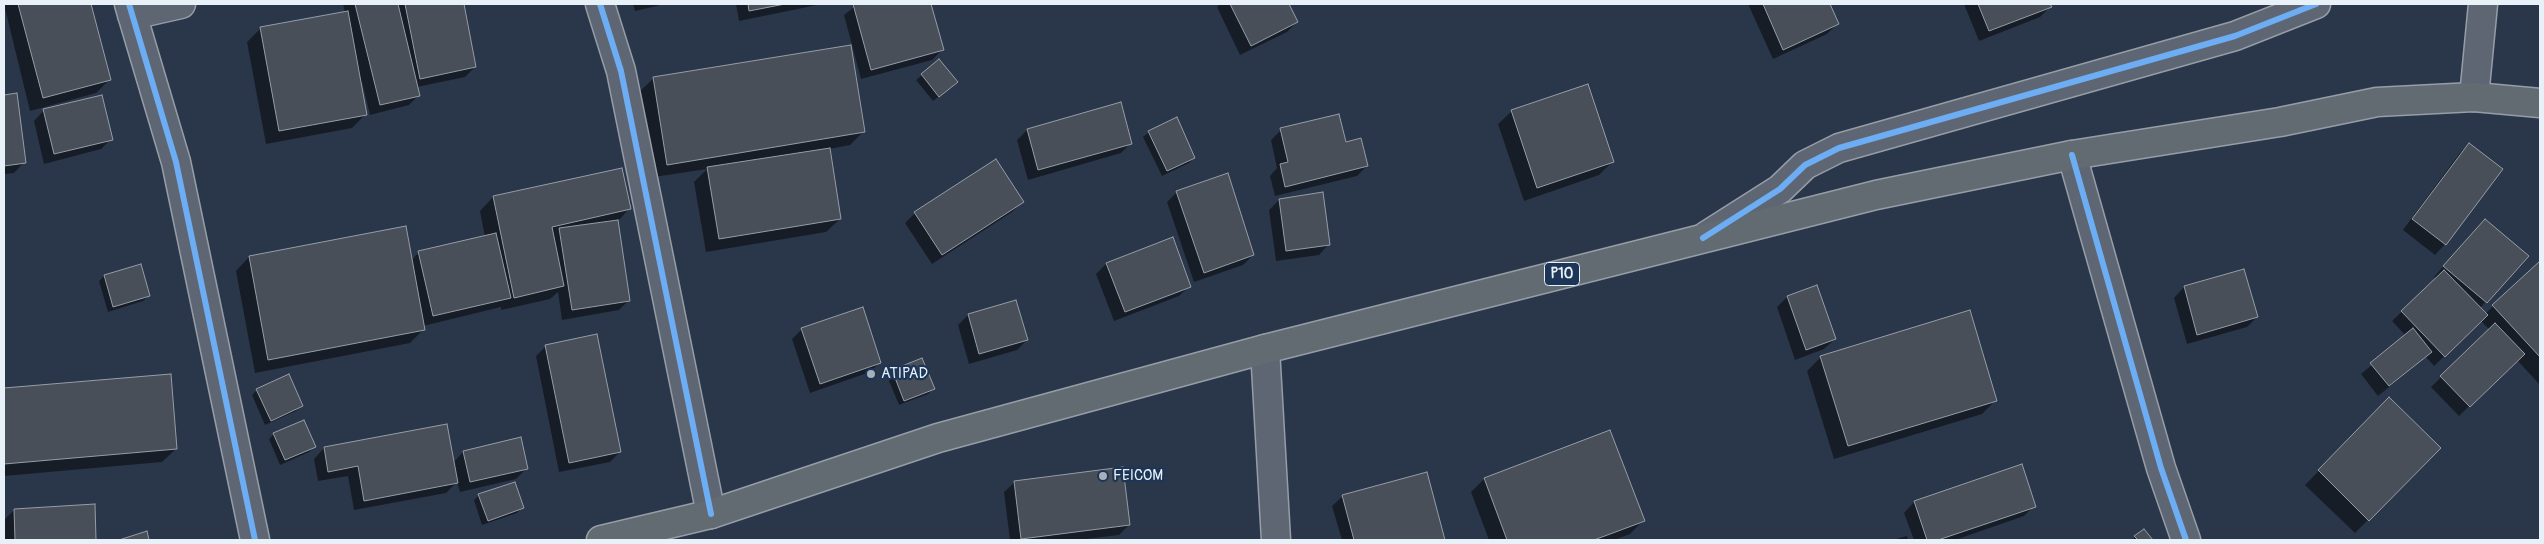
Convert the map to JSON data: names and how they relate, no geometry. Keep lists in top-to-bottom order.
{
  "streets": {
    "main road": ["P10"]
  },
  "places": ["ATIPAD", "FEICOM"]
}
